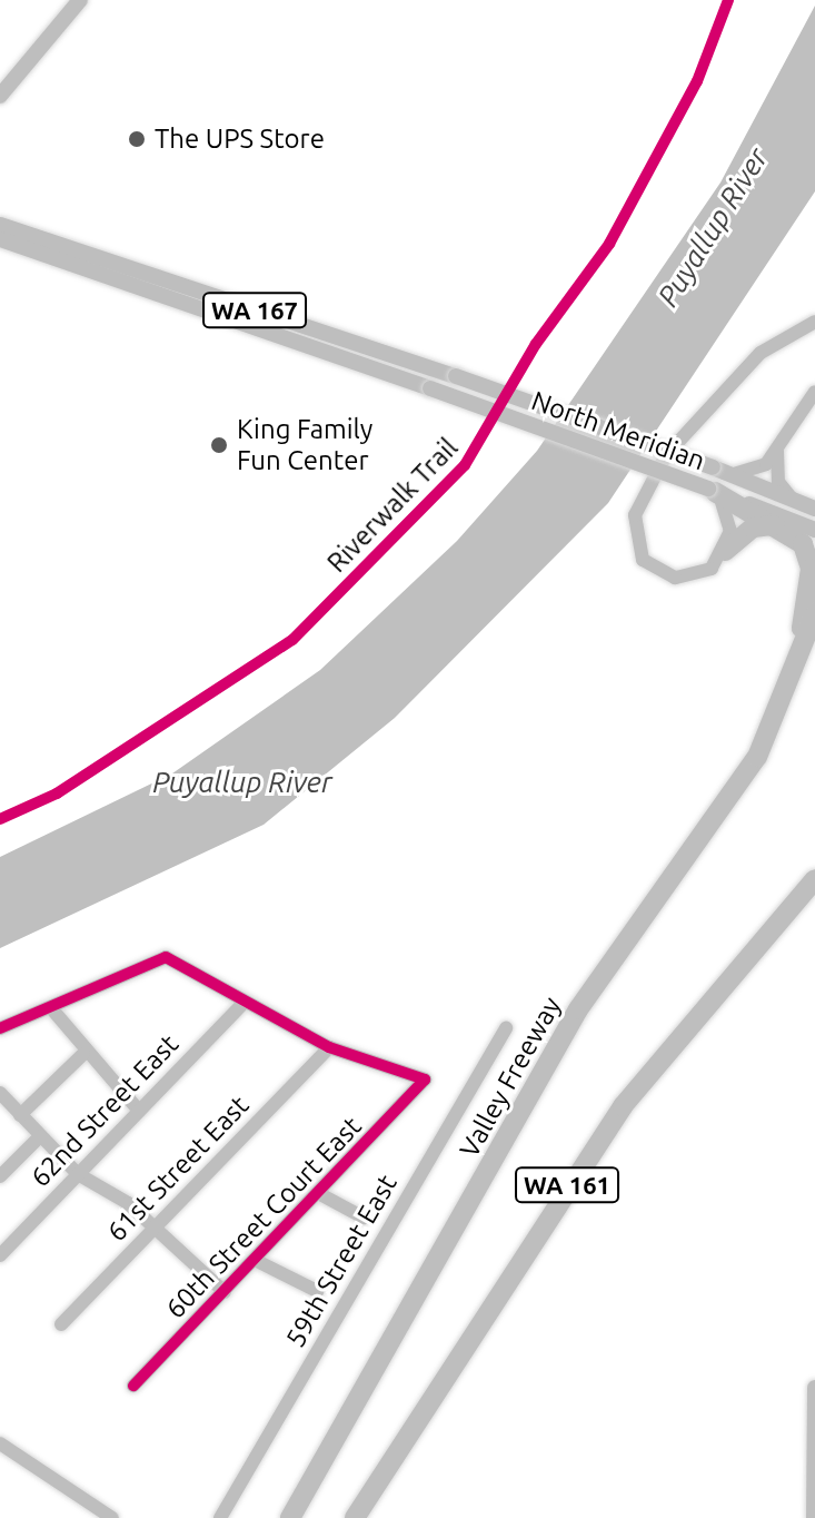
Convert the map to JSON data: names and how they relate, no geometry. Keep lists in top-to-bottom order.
{
  "streets": {
    "highway": ["WA 167", "Valley Freeway", "WA 161"],
    "main road": ["North Meridian"],
    "street": [
      "62nd Street East",
      "61st Street East",
      "60th Street Court East",
      "59th Street East"
    ],
    "cycle path": ["Riverwalk Trail"]
  },
  "crossings": [
    ["WA 167", "North Meridian"],
    ["WA 167", "Valley Freeway"],
    ["WA 167", "WA 161"],
    ["Valley Freeway", "WA 161"],
    ["61st Street East", "60th Street Court East"]
  ],
  "water": ["Puyallup River"],
  "places": ["The UPS Store", "King Family Fun Center"]
}
